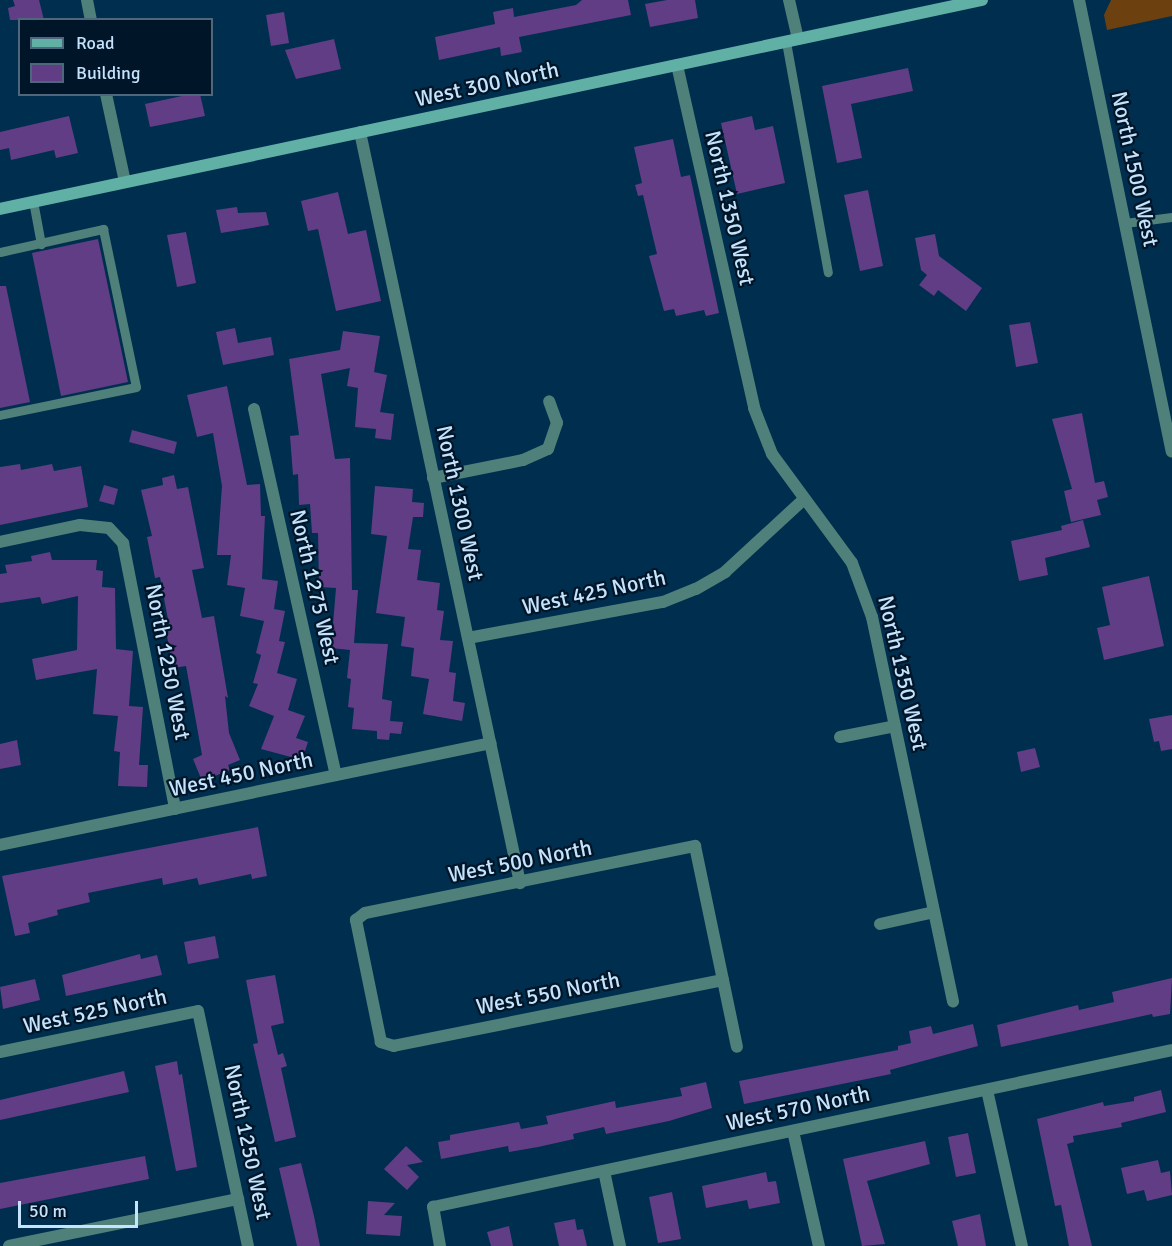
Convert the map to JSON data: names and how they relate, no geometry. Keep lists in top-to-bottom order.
{
  "streets": {
    "main road": ["West 300 North"],
    "street": [
      "North 1500 West",
      "North 1350 West",
      "North 1300 West",
      "North 1275 West",
      "West 425 North",
      "North 1250 West",
      "West 450 North",
      "West 500 North",
      "West 550 North",
      "West 525 North",
      "West 570 North"
    ]
  },
  "crossings": [
    ["West 300 North", "North 1350 West"],
    ["West 300 North", "North 1300 West"],
    ["North 1350 West", "West 425 North"],
    ["North 1300 West", "West 425 North"],
    ["North 1300 West", "West 450 North"],
    ["North 1300 West", "West 500 North"],
    ["North 1275 West", "West 450 North"],
    ["North 1250 West", "West 450 North"],
    ["North 1250 West", "West 525 North"],
    ["West 500 North", "West 550 North"]
  ],
  "legend": ["Road", "Building"],
  "scale_bar": "50 m"
}
